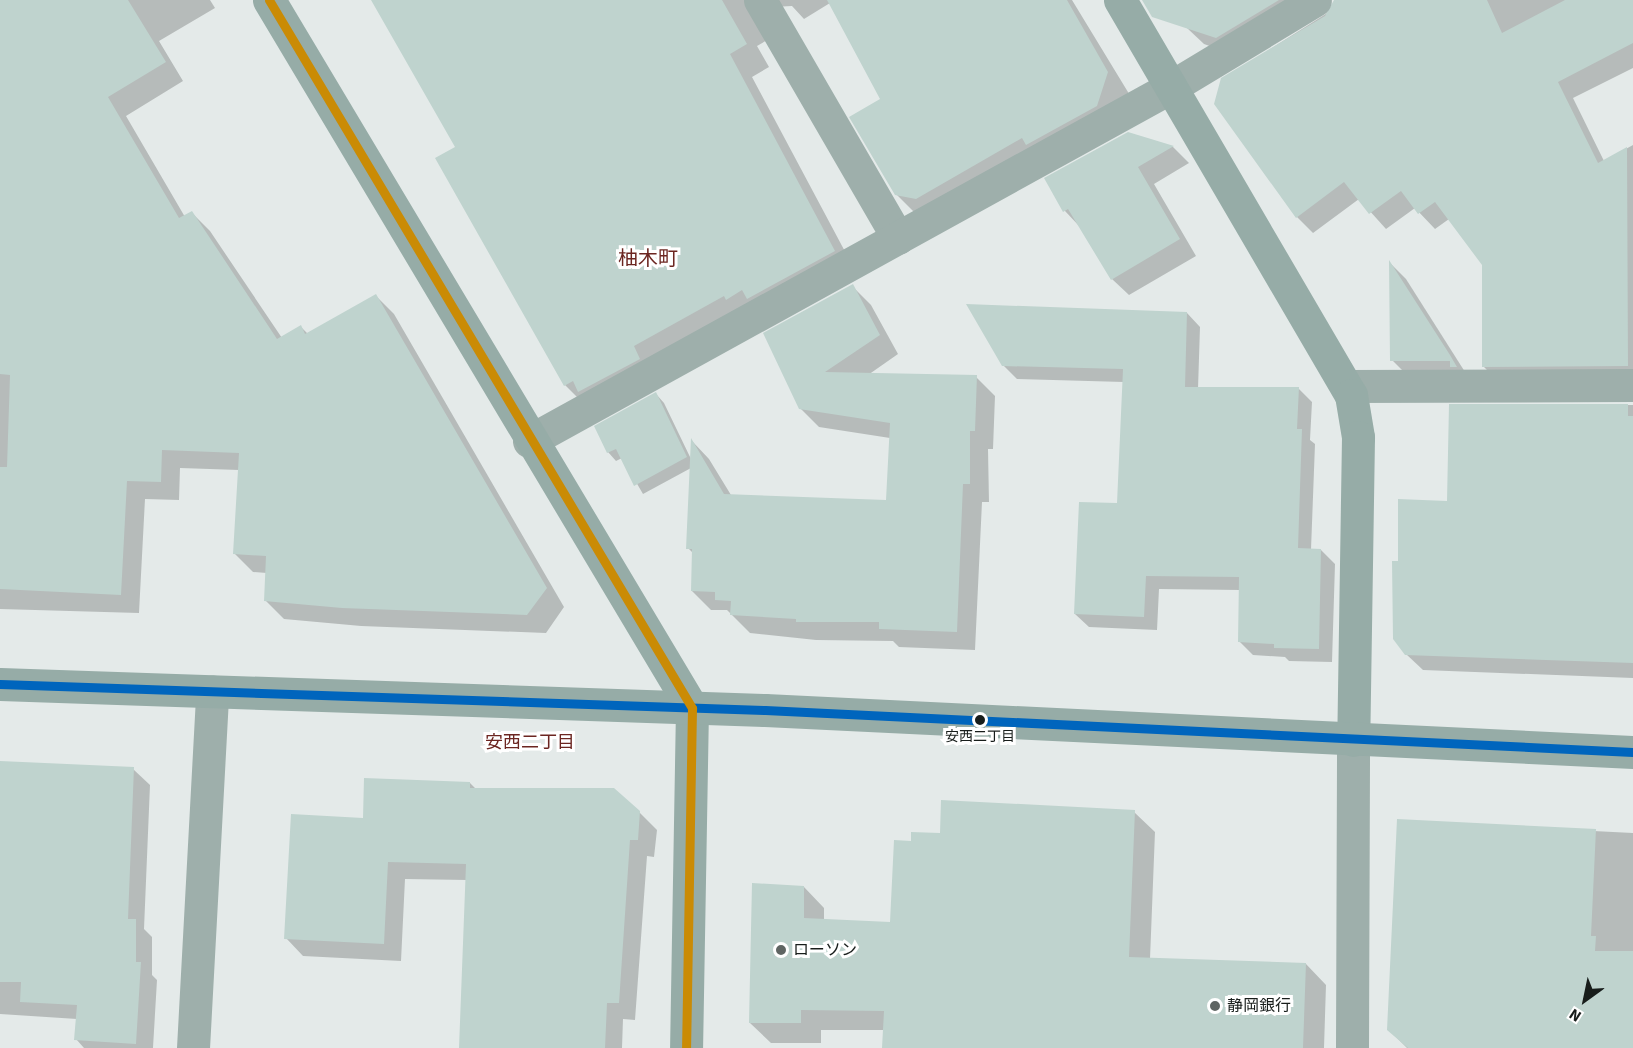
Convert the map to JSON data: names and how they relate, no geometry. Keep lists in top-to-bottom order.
{
  "districts": ["柚木町", "安西二丁目"],
  "places": ["安西二丁目", "ローソン", "静岡銀行"],
  "north": "bottom left"
}
